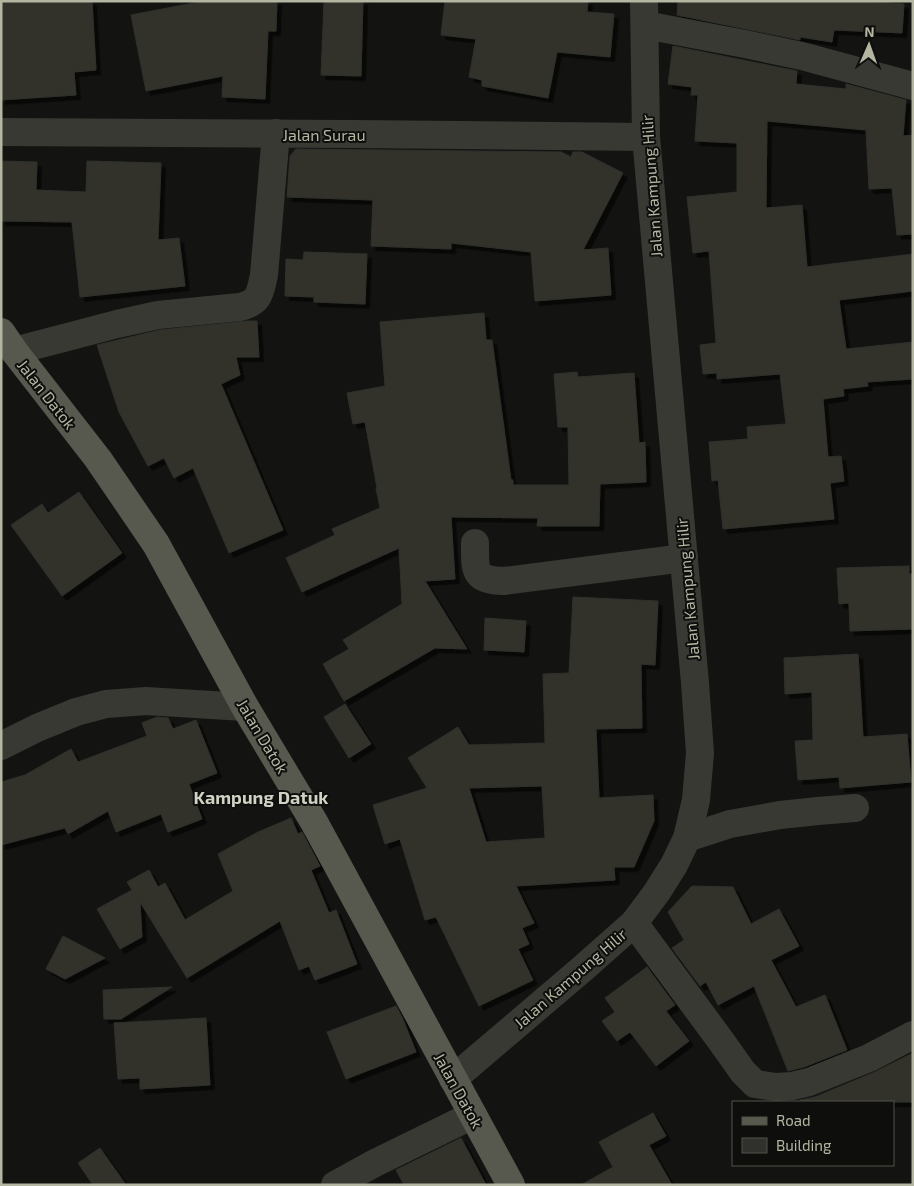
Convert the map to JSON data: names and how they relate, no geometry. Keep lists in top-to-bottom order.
{
  "streets": {
    "main road": ["Jalan Datok"],
    "street": ["Jalan Surau", "Jalan Kampung Hilir"]
  },
  "crossings": [
    ["Jalan Surau", "Jalan Kampung Hilir"],
    ["Jalan Kampung Hilir", "Jalan Datok"]
  ],
  "districts": ["Kampung Datuk"],
  "legend": ["Road", "Building"],
  "north": "top"
}
